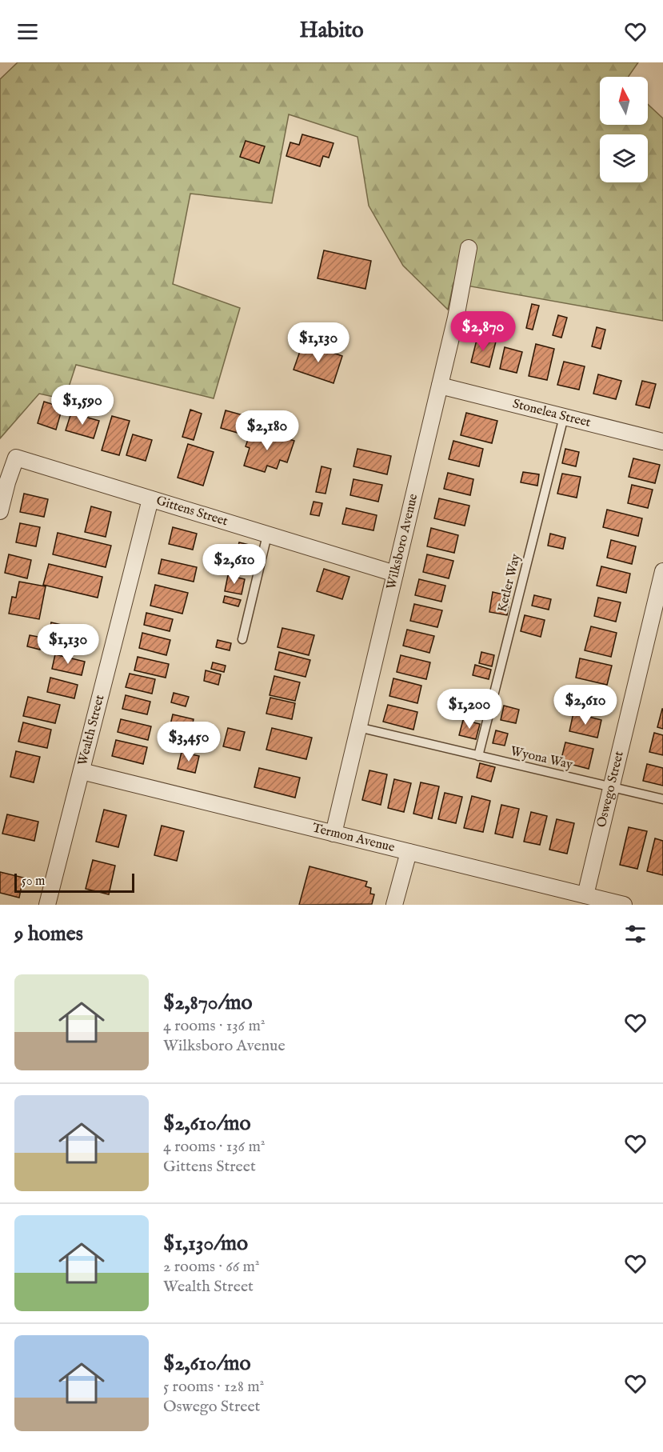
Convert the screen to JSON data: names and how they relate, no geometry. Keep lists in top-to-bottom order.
{
  "streets": {
    "street": [
      "Stonelea Street",
      "Gittens Street",
      "Wilksboro Avenue",
      "Wealth Street",
      "Oswego Street",
      "Termon Avenue"
    ],
    "lane": ["Ketler Way", "Wyona Way"]
  },
  "crossings": [
    ["Stonelea Street", "Wilksboro Avenue"],
    ["Stonelea Street", "Ketler Way"],
    ["Gittens Street", "Wilksboro Avenue"],
    ["Gittens Street", "Wealth Street"],
    ["Wilksboro Avenue", "Wyona Way"],
    ["Wilksboro Avenue", "Termon Avenue"],
    ["Ketler Way", "Wyona Way"],
    ["Wealth Street", "Termon Avenue"],
    ["Wyona Way", "Oswego Street"],
    ["Oswego Street", "Termon Avenue"]
  ],
  "scale_bar": "50 m",
  "north": "top",
  "page": {
    "header": "Habito",
    "price": [
      "$2,870",
      "$1,130",
      "$1,590",
      "$2,180",
      "$2,610",
      "$1,130",
      "$2,610",
      "$1,200",
      "$3,450"
    ],
    "scale": "50 m",
    "heading": "9 homes",
    "list": [
      {
        "name": "$2,870/mo",
        "note": "4 rooms · 136 m² · Wilksboro Avenue"
      },
      {
        "name": "$2,610/mo",
        "note": "4 rooms · 136 m² · Gittens Street"
      },
      {
        "name": "$1,130/mo",
        "note": "2 rooms · 66 m² · Wealth Street"
      },
      {
        "name": "$2,610/mo",
        "note": "5 rooms · 128 m² · Oswego Street"
      }
    ]
  }
}
